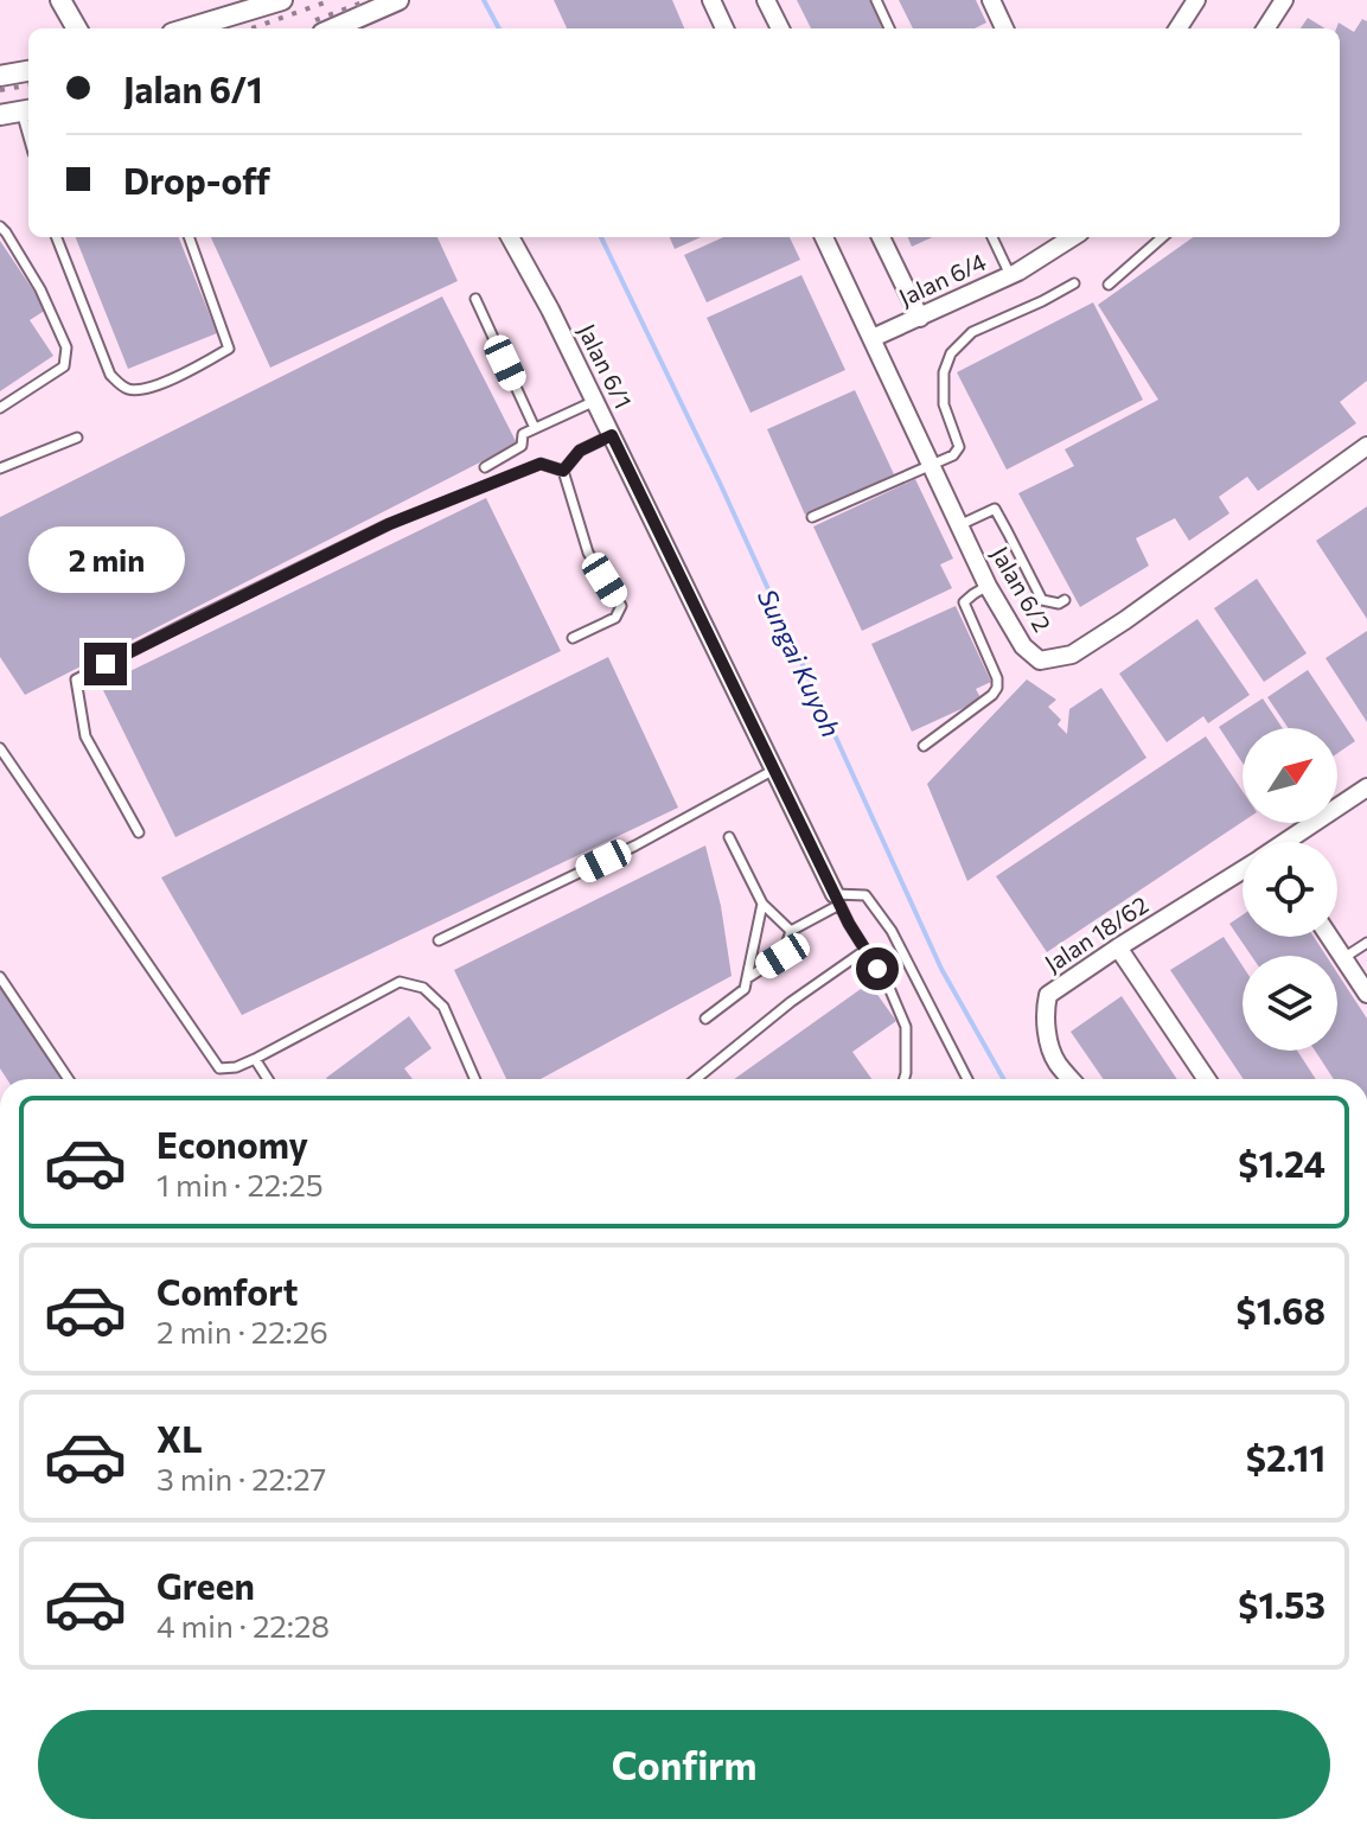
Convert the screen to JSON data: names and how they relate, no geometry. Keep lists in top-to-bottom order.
{
  "streets": {
    "street": [
      "Jalan 6/4",
      "Jalan 6/1",
      "Jalan 6/2",
      "Jalan 18/62"
    ]
  },
  "crossings": [
    ["Jalan 6/4", "Jalan 6/2"]
  ],
  "water": ["Sungai Kuyoh"],
  "north": "top right",
  "page": {
    "banner": ["Jalan 6/1", "Drop-off"],
    "bubble": "2 min",
    "list": [
      {
        "name": "Economy",
        "note": "1 min · 22:25",
        "value": "$1.24"
      },
      {
        "name": "Comfort",
        "note": "2 min · 22:26",
        "value": "$1.68"
      },
      {
        "name": "XL",
        "note": "3 min · 22:27",
        "value": "$2.11"
      },
      {
        "name": "Green",
        "note": "4 min · 22:28",
        "value": "$1.53"
      }
    ],
    "buttons": "Confirm"
  }
}
